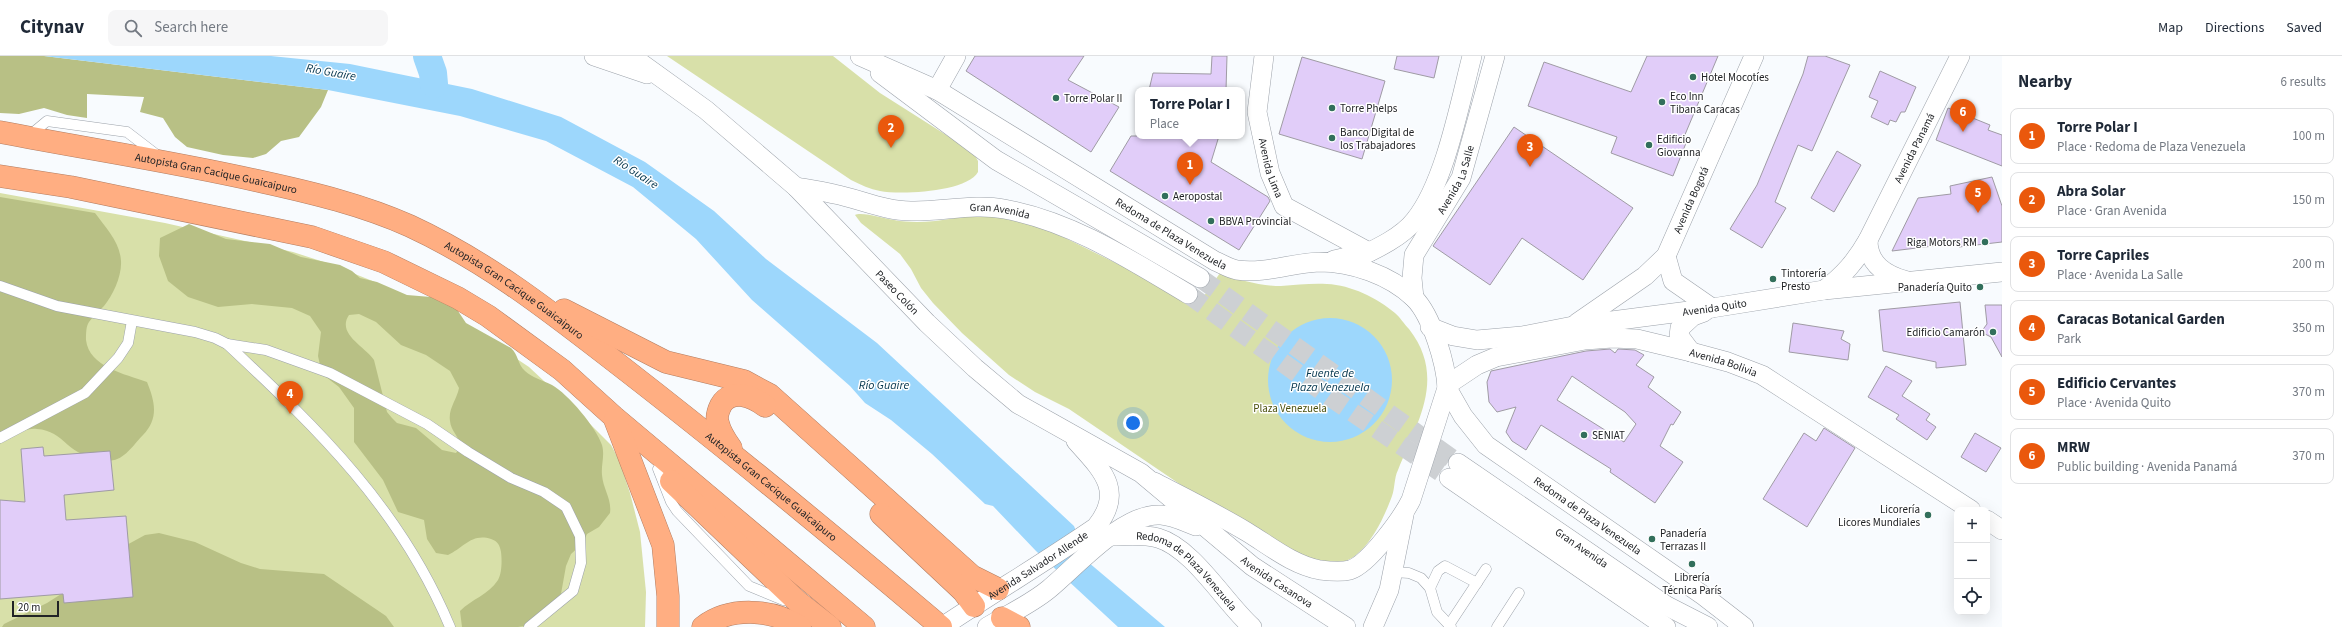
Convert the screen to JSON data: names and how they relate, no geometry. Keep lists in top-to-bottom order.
{
  "streets": {
    "highway": ["Autopista Gran Cacique Guaicaipuro"],
    "street": [
      "Avenida Panamá",
      "Avenida Lima",
      "Avenida La Salle",
      "Avenida Bogotá",
      "Gran Avenida",
      "Redoma de Plaza Venezuela",
      "Paseo Colón",
      "Avenida Quito",
      "Avenida Bolivia",
      "Avenida Salvador Allende",
      "Avenida Casanova"
    ]
  },
  "crossings": [
    ["Avenida Panamá", "Avenida Quito"],
    ["Avenida Lima", "Avenida La Salle"],
    ["Autopista Gran Cacique Guaicaipuro", "Avenida Salvador Allende"],
    ["Avenida La Salle", "Redoma de Plaza Venezuela"],
    ["Avenida Bogotá", "Avenida Quito"],
    ["Gran Avenida", "Paseo Colón"],
    ["Redoma de Plaza Venezuela", "Paseo Colón"],
    ["Redoma de Plaza Venezuela", "Avenida Quito"],
    ["Redoma de Plaza Venezuela", "Avenida Bolivia"],
    ["Redoma de Plaza Venezuela", "Avenida Salvador Allende"],
    ["Redoma de Plaza Venezuela", "Avenida Casanova"],
    ["Paseo Colón", "Avenida Salvador Allende"],
    ["Paseo Colón", "Avenida Casanova"],
    ["Avenida Salvador Allende", "Avenida Casanova"]
  ],
  "water": ["Río Guaire", "Fuente de Plaza Venezuela"],
  "parks": ["Plaza Venezuela"],
  "places": [
    "Hotel Mocotíes",
    "Torre Polar II",
    "Eco Inn Tibana Caracas",
    "Torre Phelps",
    "Banco Digital de los Trabajadores",
    "Edificio Giovanna",
    "Aeropostal",
    "BBVA Provincial",
    "Riga Motors RM",
    "Tintorería Presto",
    "Panadería Quito",
    "Edificio Camarón",
    "SENIAT",
    "Licorería Licores Mundiales",
    "Panadería Terrazas II",
    "Librería Técnica París"
  ],
  "scale_bar": "20 m",
  "page": {
    "header": "Citynav",
    "search": "Search here",
    "nav": ["Map", "Directions", "Saved"],
    "heading": ["Nearby", "6 results"],
    "popup": ["Torre Polar I", "Place"],
    "pins": [
      "6",
      "2",
      "3",
      "1",
      "5",
      "4"
    ],
    "list": [
      {
        "mark": "1",
        "name": "Torre Polar I",
        "note": "Place · Redoma de Plaza Venezuela",
        "value": "100 m"
      },
      {
        "mark": "2",
        "name": "Abra Solar",
        "note": "Place · Gran Avenida",
        "value": "150 m"
      },
      {
        "mark": "3",
        "name": "Torre Capriles",
        "note": "Place · Avenida La Salle",
        "value": "200 m"
      },
      {
        "mark": "4",
        "name": "Caracas Botanical Garden",
        "note": "Park",
        "value": "350 m"
      },
      {
        "mark": "5",
        "name": "Edificio Cervantes",
        "note": "Place · Avenida Quito",
        "value": "370 m"
      },
      {
        "mark": "6",
        "name": "MRW",
        "note": "Public building · Avenida Panamá",
        "value": "370 m"
      }
    ],
    "map_buttons": ["+", "−"],
    "scale": "20 m"
  }
}
